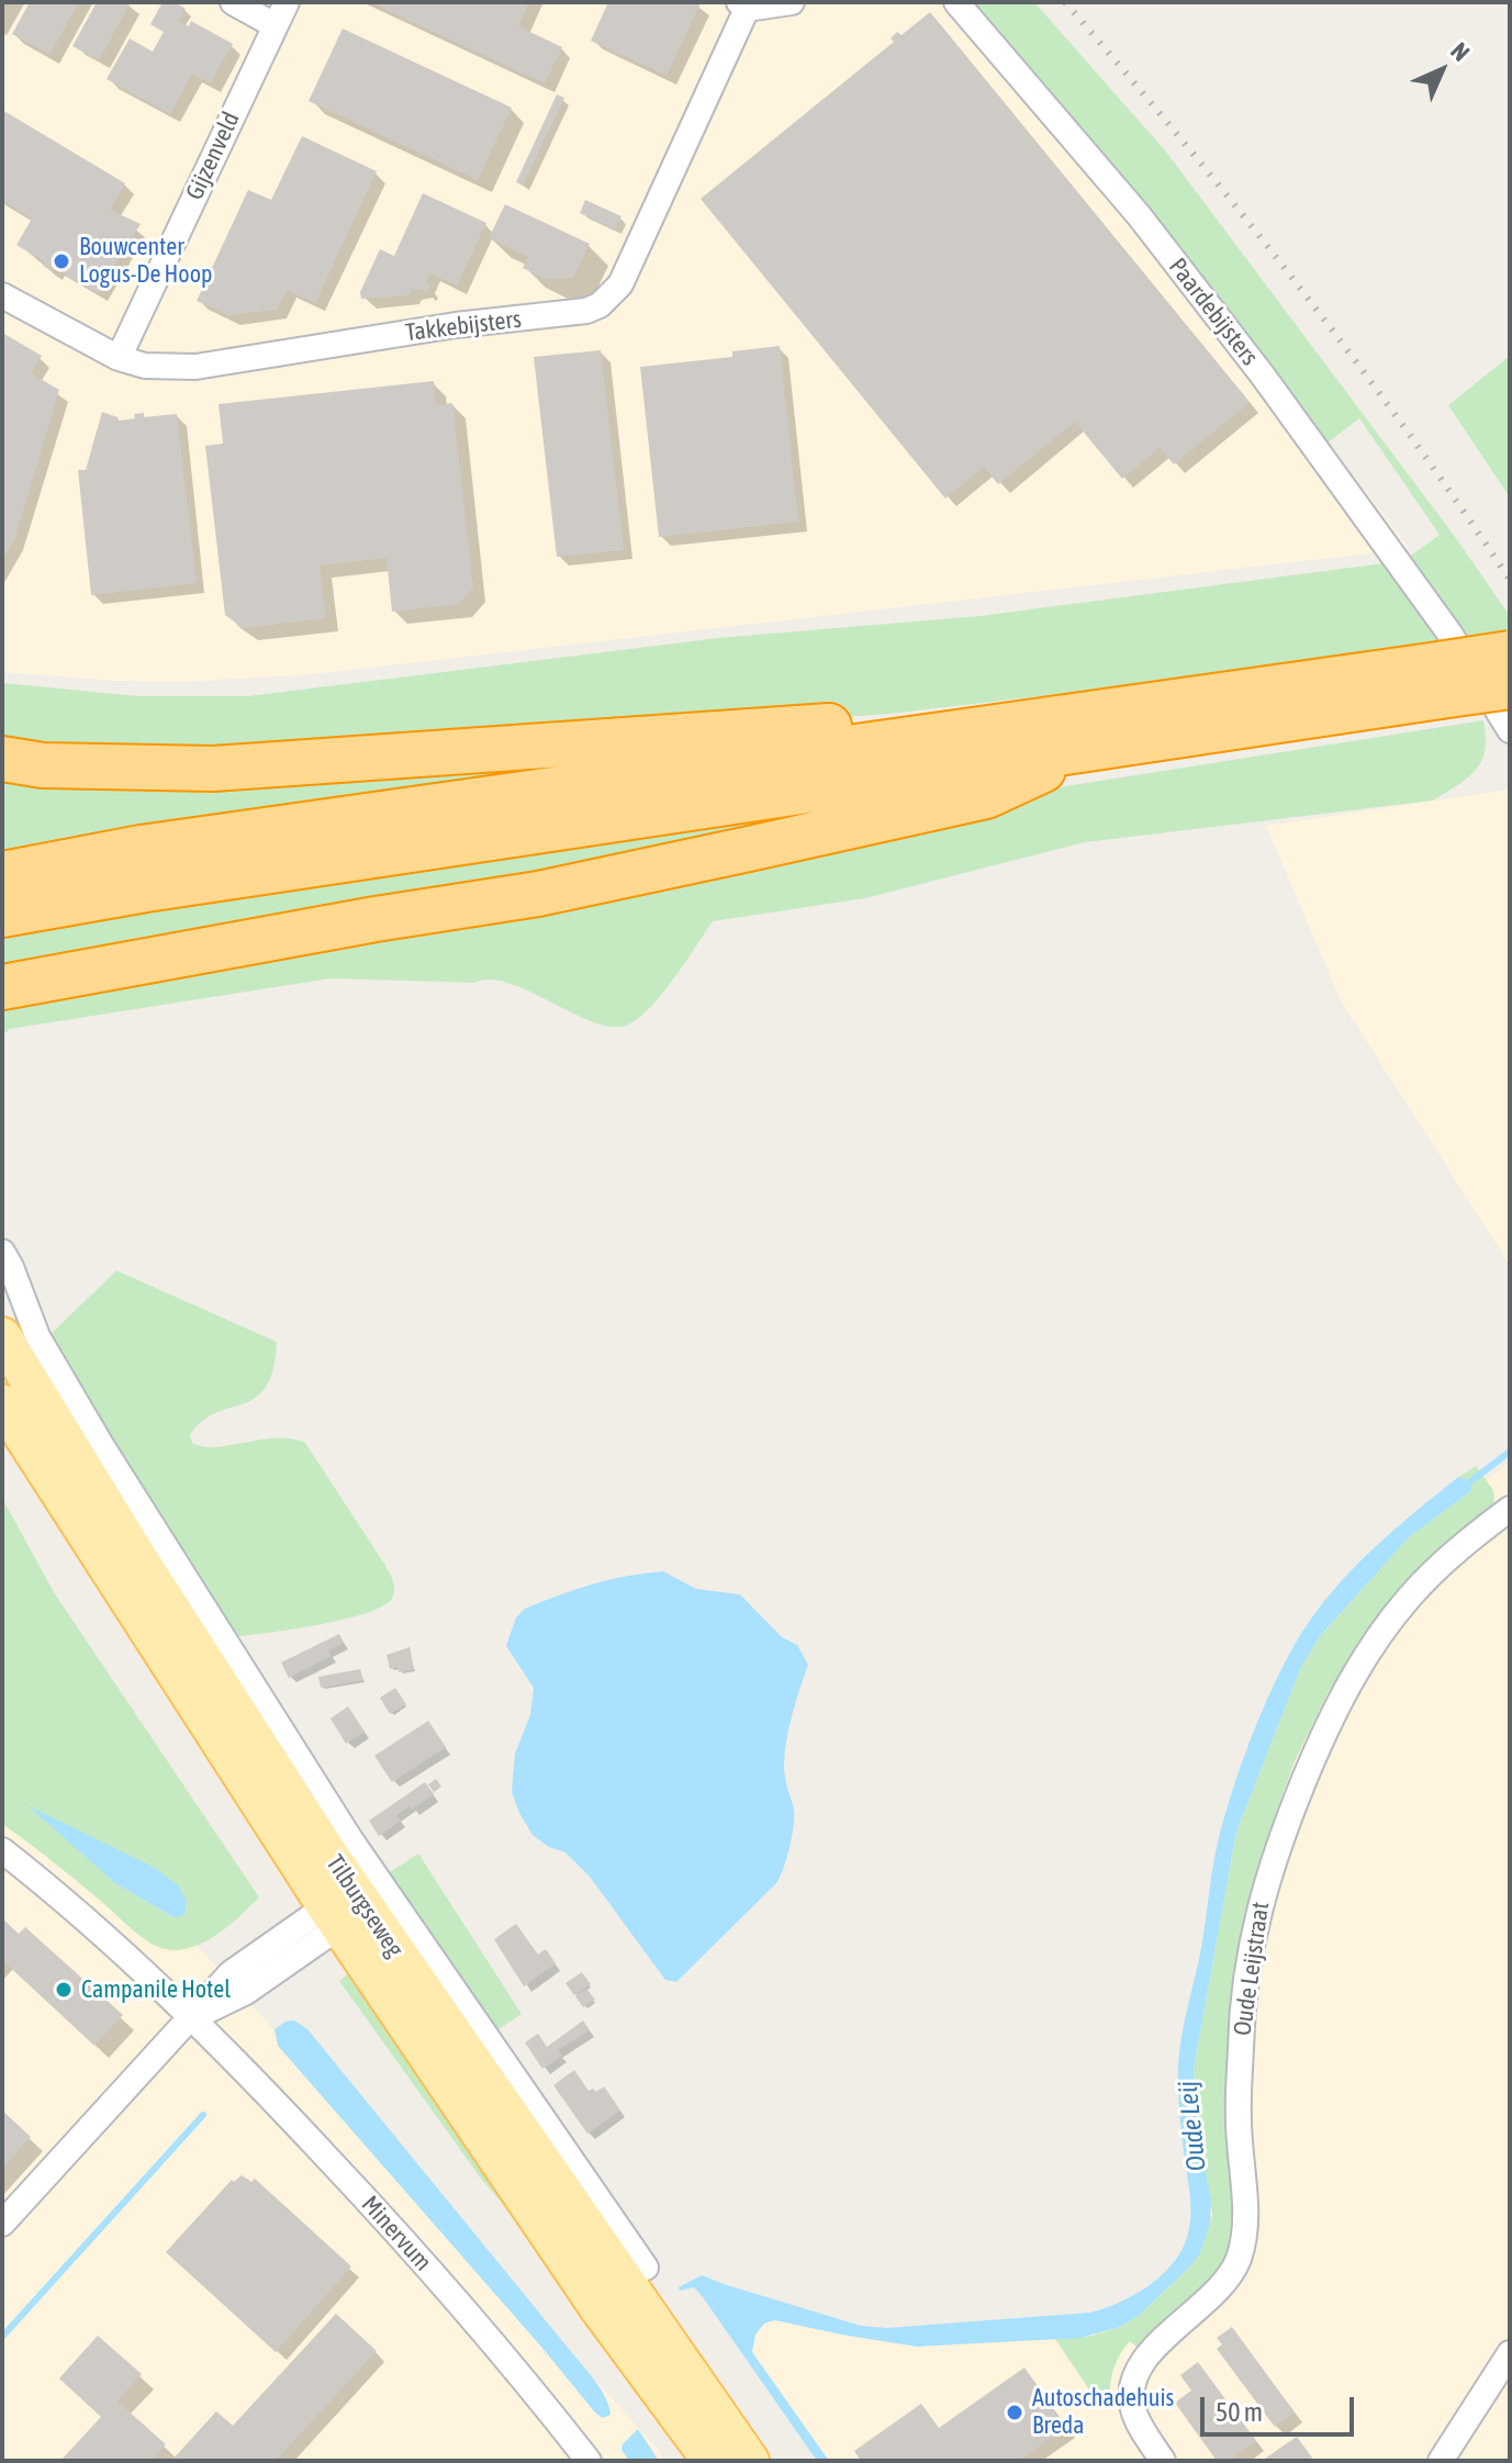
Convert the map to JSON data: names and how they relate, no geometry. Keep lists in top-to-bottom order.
{
  "streets": {
    "main road": ["Tilburgseweg"],
    "street": [
      "Gijzenveld",
      "Paardebijsters",
      "Takkebijsters",
      "Oude Leijstraat",
      "Minervum"
    ]
  },
  "crossings": [
    ["Gijzenveld", "Takkebijsters"]
  ],
  "water": ["Oude Leij"],
  "places": ["Bouwcenter Logus-De Hoop", "Campanile Hotel", "Autoschadehuis Breda"],
  "scale_bar": "50 m",
  "north": "top right"
}
